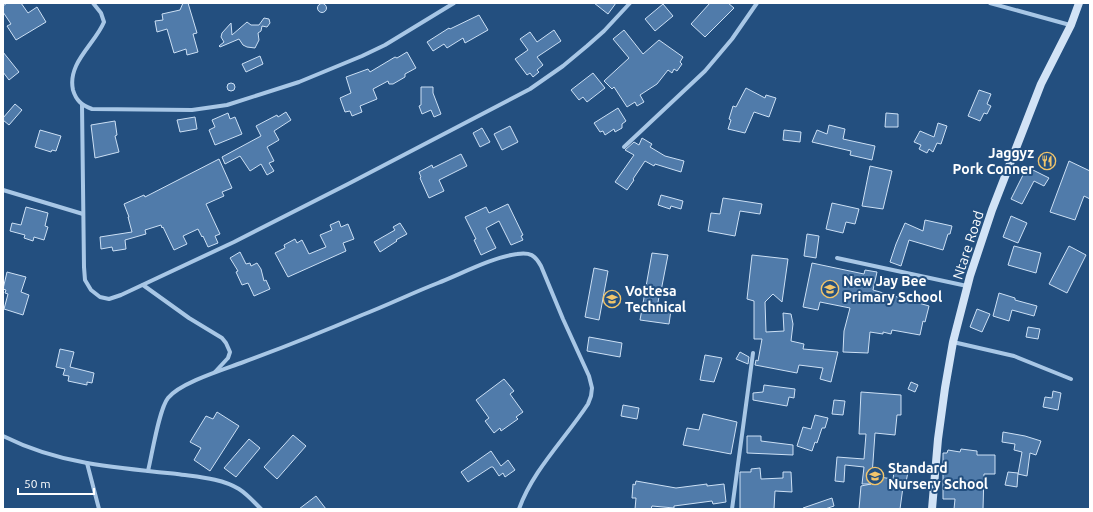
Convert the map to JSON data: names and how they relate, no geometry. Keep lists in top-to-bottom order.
{
  "streets": {
    "main road": ["Ntare Road"]
  },
  "places": {
    "restaurant": ["Jaggyz Pork Conner"],
    "school or university": ["New Jay Bee Primary School", "Vottesa Technical", "Standard Nursery School"]
  },
  "scale_bar": "50 m"
}
